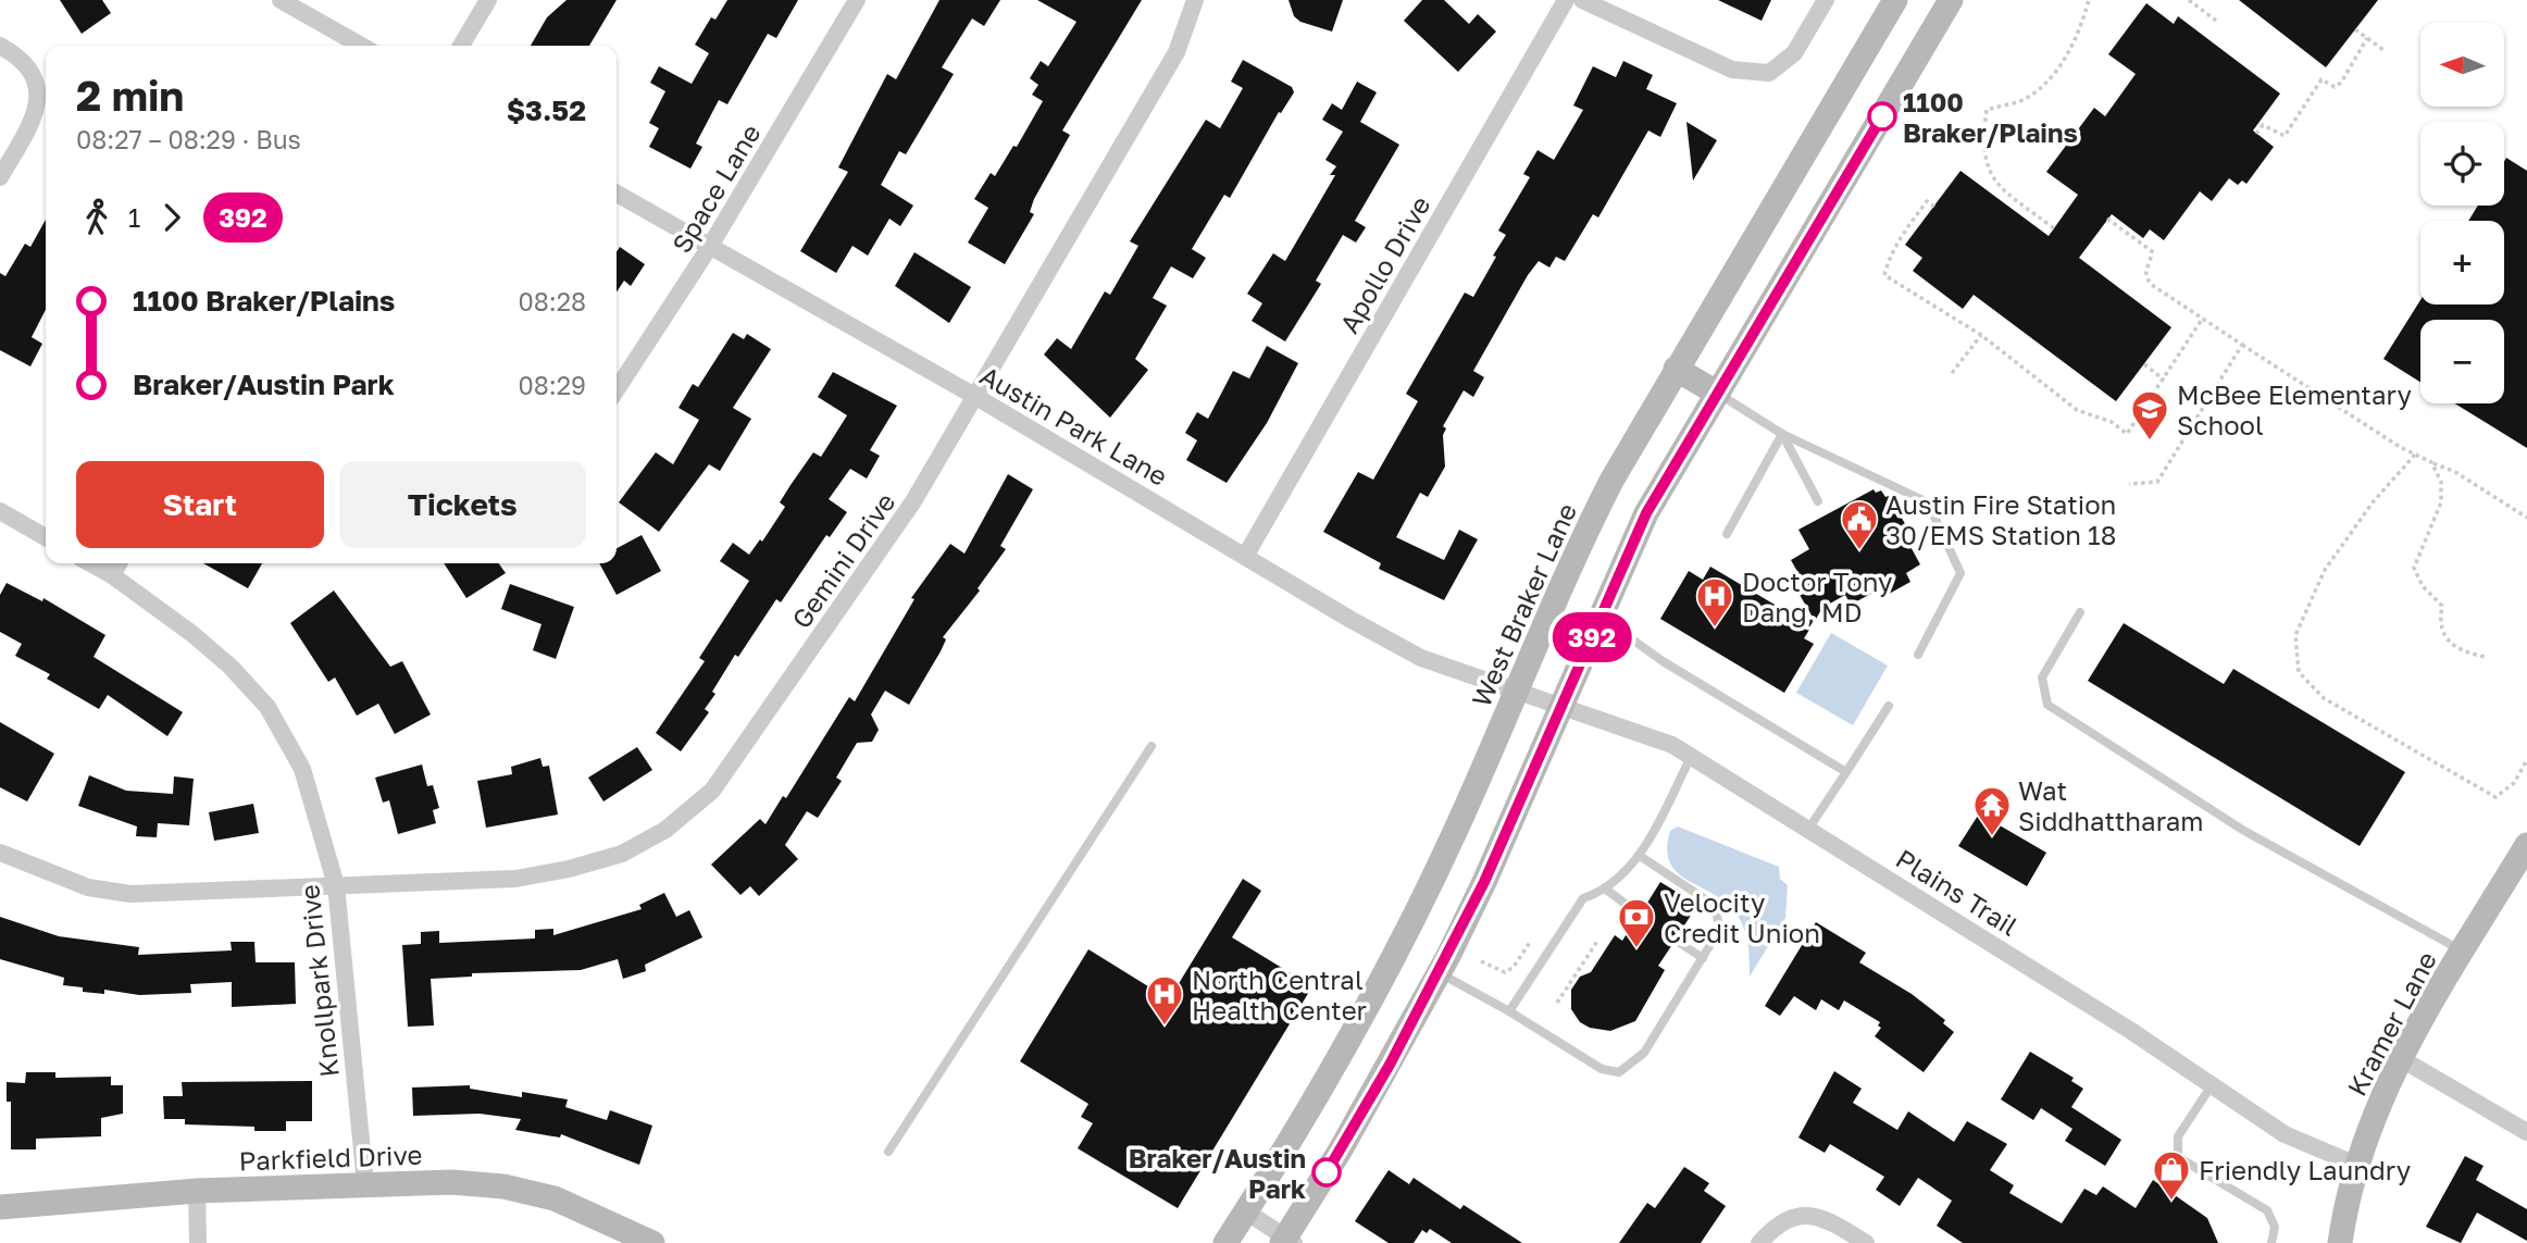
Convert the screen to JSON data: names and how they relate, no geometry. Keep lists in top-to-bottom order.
{
  "streets": {
    "main road": ["West Braker Lane", "Kramer Lane", "Parkfield Drive"],
    "street": [
      "Space Lane",
      "Apollo Drive",
      "Austin Park Lane",
      "Gemini Drive",
      "Plains Trail",
      "Knollpark Drive"
    ]
  },
  "crossings": [
    ["Space Lane", "Austin Park Lane"],
    ["Apollo Drive", "Austin Park Lane"],
    ["Austin Park Lane", "Gemini Drive"],
    ["Austin Park Lane", "West Braker Lane"],
    ["Austin Park Lane", "Plains Trail"],
    ["Gemini Drive", "Knollpark Drive"],
    ["West Braker Lane", "Plains Trail"],
    ["Plains Trail", "Kramer Lane"],
    ["Knollpark Drive", "Parkfield Drive"]
  ],
  "places": {
    "other": ["1100 Braker/Plains", "Braker/Austin Park"],
    "school or university": ["McBee Elementary School"],
    "public building": ["Austin Fire Station 30/EMS Station 18"],
    "hospital": ["Doctor Tony Dang, MD", "North Central Health Center"],
    "temple": ["Wat Siddhattharam"],
    "bank": ["Velocity Credit Union"],
    "shop": ["Friendly Laundry"]
  },
  "lines": ["bus line 392"],
  "north": "left",
  "page": {
    "on_map": "392",
    "map_buttons": ["+", "−"],
    "heading": ["2 min", "08:27 – 08:29 · Bus", "$3.52"],
    "legs": ["1", "392"],
    "list": [
      {
        "name": "1100 Braker/Plains",
        "value": "08:28"
      },
      {
        "name": "Braker/Austin Park",
        "value": "08:29"
      }
    ],
    "buttons": ["Start", "Tickets"]
  }
}
